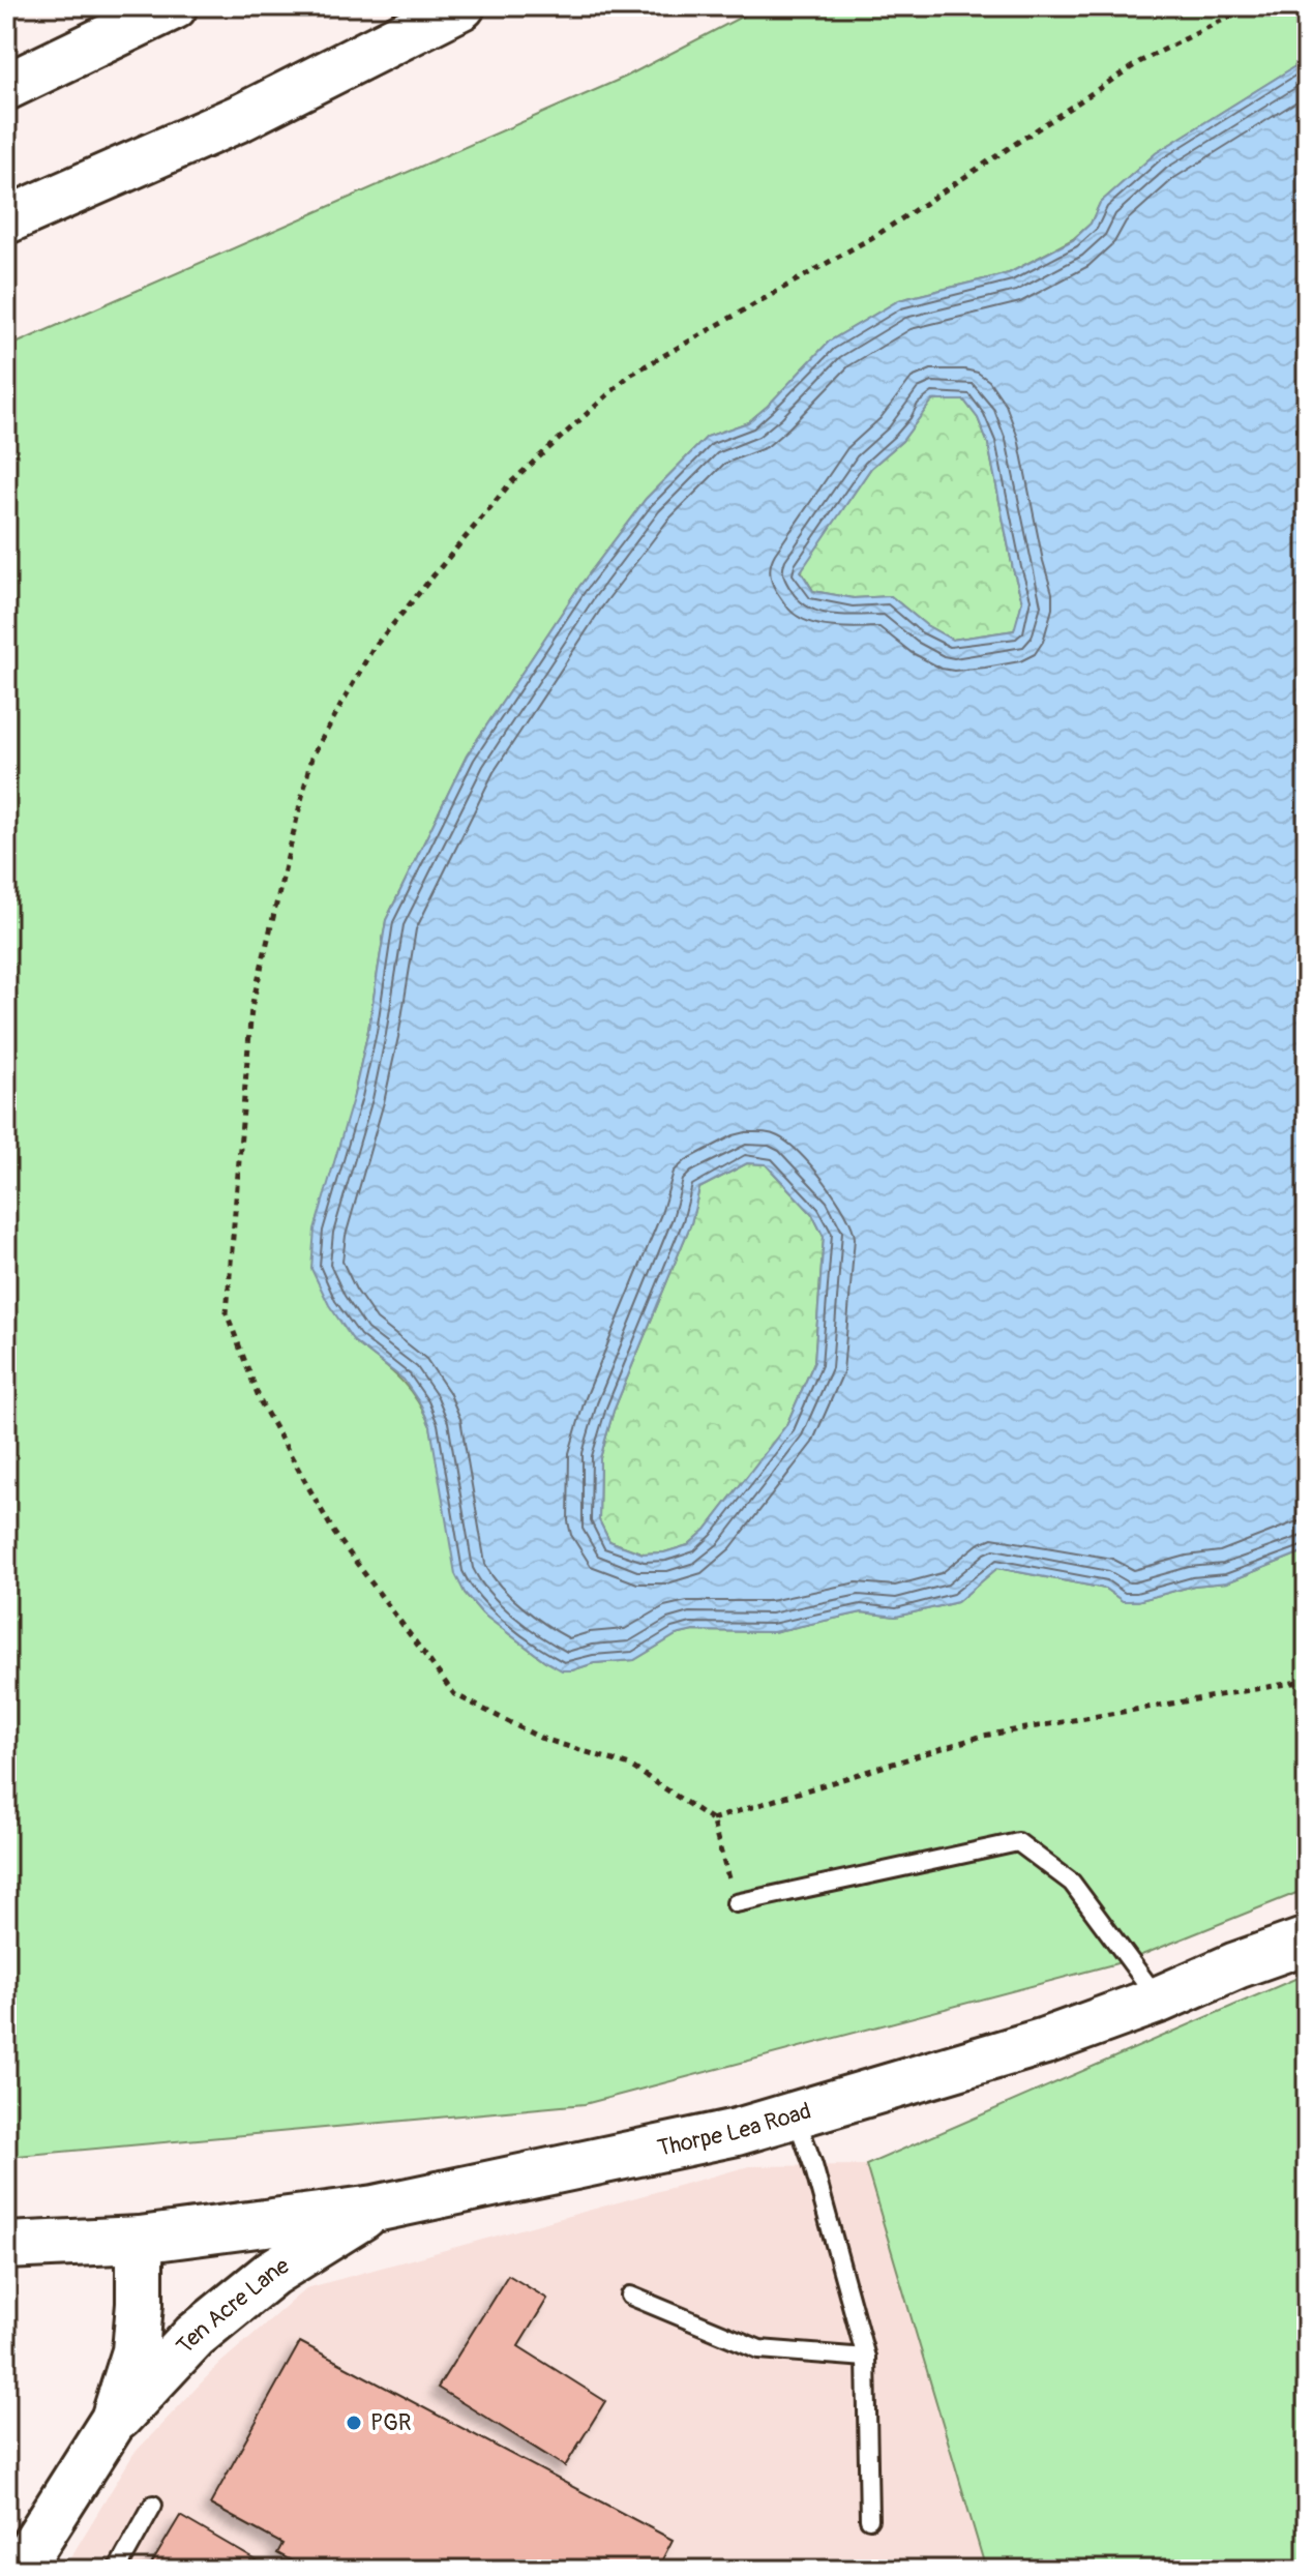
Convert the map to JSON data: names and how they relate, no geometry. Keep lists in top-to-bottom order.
{
  "streets": {
    "main road": ["Thorpe Lea Road", "Ten Acre Lane"]
  },
  "crossings": [
    ["Thorpe Lea Road", "Ten Acre Lane"]
  ],
  "places": ["PGR"]
}
